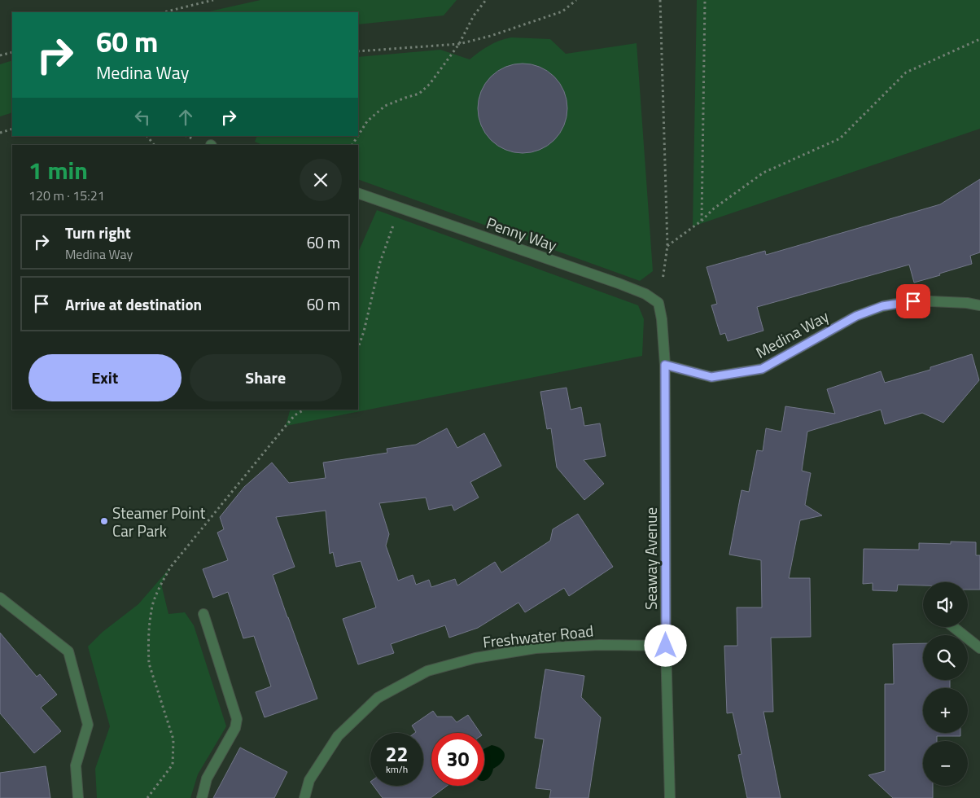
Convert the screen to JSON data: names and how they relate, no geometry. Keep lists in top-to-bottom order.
{
  "streets": {
    "street": [
      "Penny Way",
      "Medina Way",
      "Seaway Avenue",
      "Freshwater Road"
    ]
  },
  "crossings": [
    ["Penny Way", "Seaway Avenue"],
    ["Medina Way", "Seaway Avenue"],
    ["Seaway Avenue", "Freshwater Road"]
  ],
  "places": ["Steamer Point Car Park"],
  "page": {
    "turn": ["60 m", "Medina Way"],
    "heading": ["1 min", "120 m · 15:21"],
    "list": [
      {
        "name": "Turn right",
        "note": "Medina Way",
        "value": "60 m"
      },
      {
        "name": "Arrive at destination",
        "value": "60 m"
      }
    ],
    "buttons": ["Exit", "Share"],
    "map_buttons": ["+", "−"],
    "speed": "22 km/h",
    "limit": "30"
  }
}
